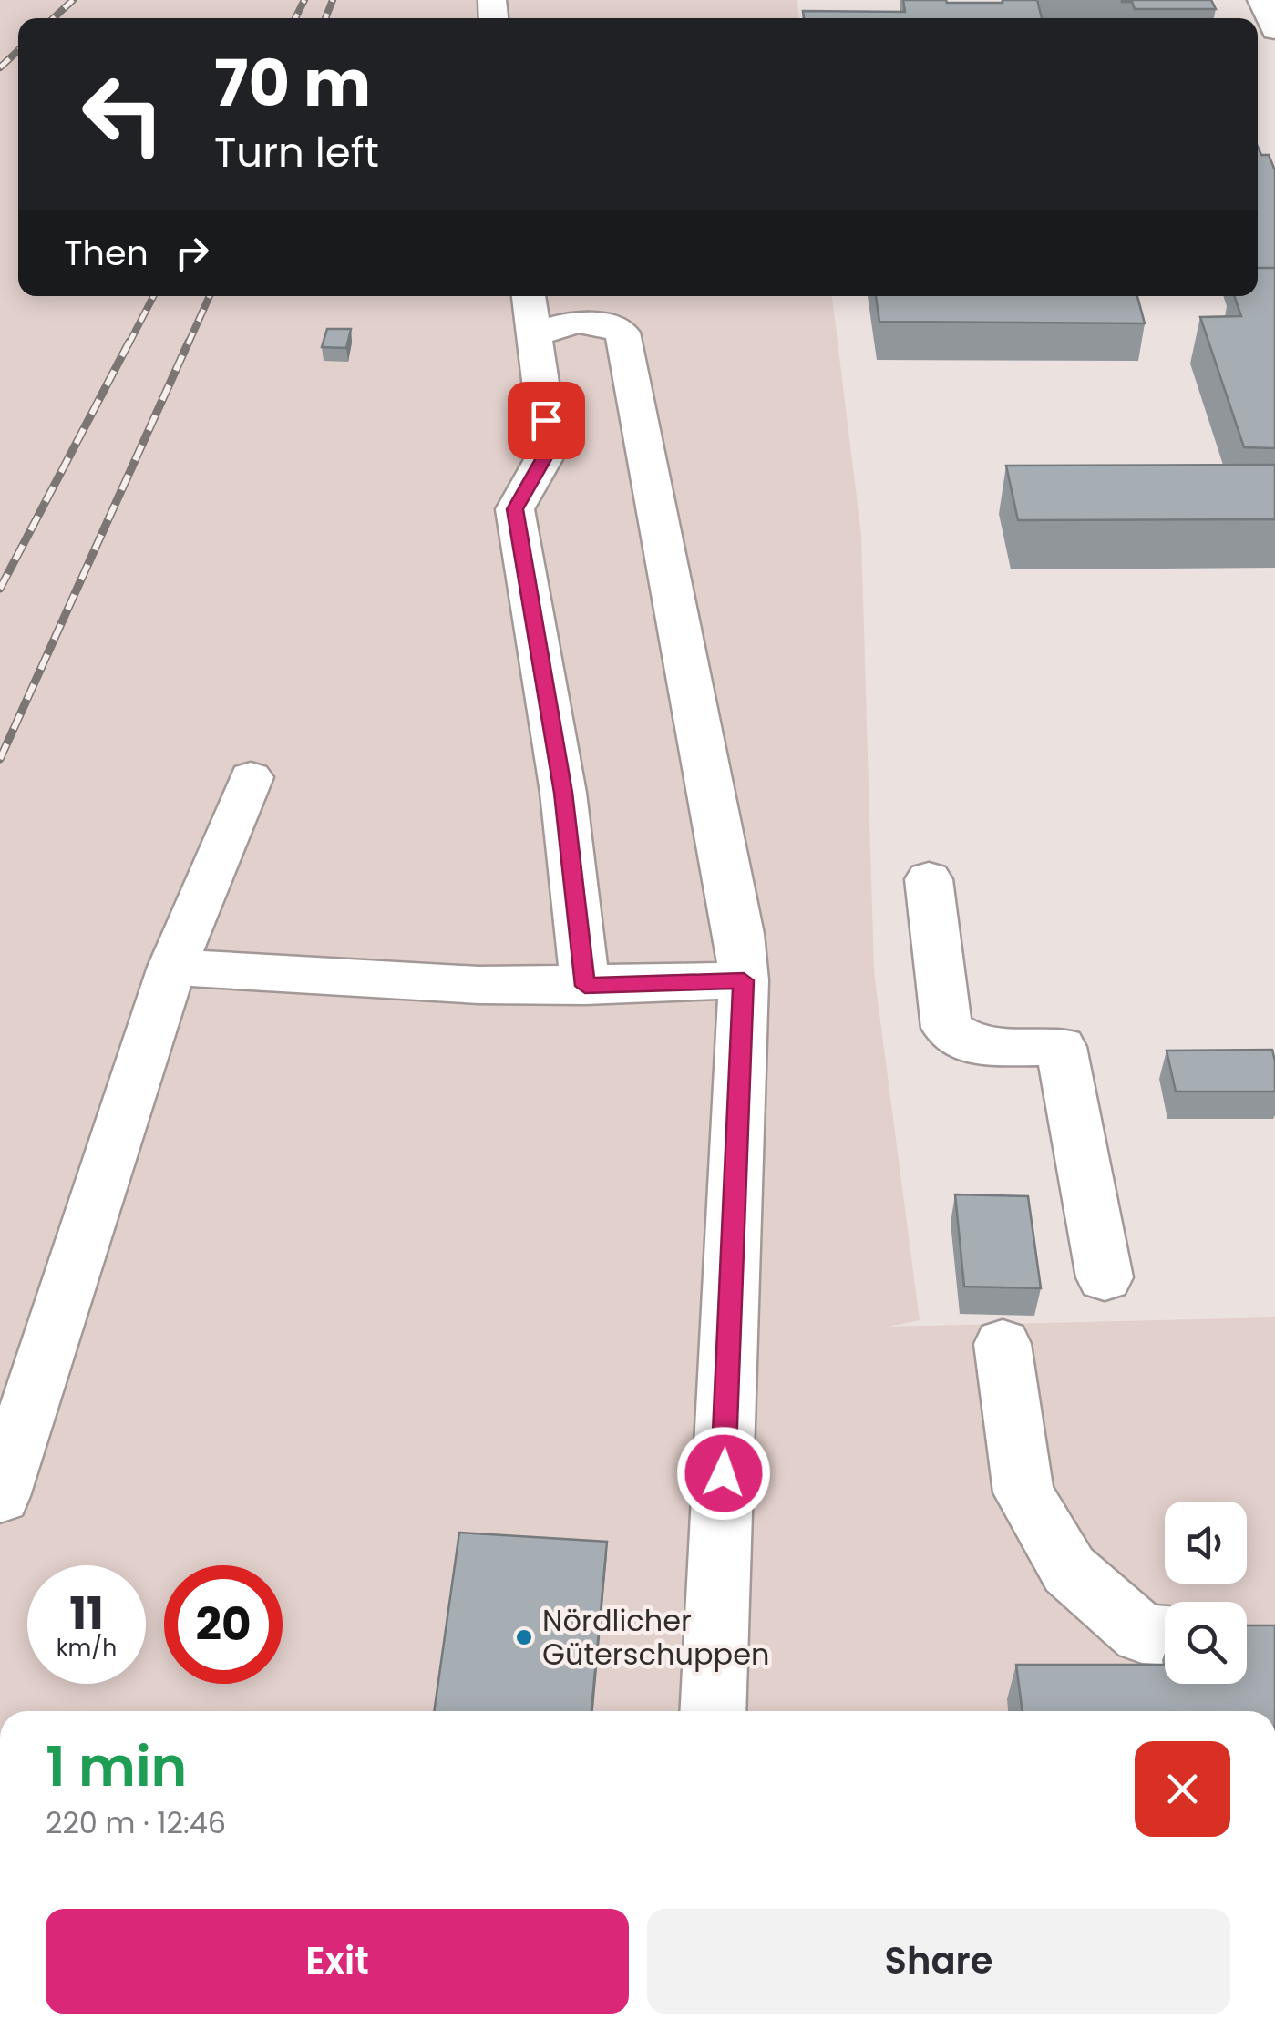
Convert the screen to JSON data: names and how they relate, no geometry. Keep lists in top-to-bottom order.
{
  "places": ["Nördlicher Güterschuppen"],
  "page": {
    "turn": ["70 m", "Turn left"],
    "then": "Then",
    "speed": "11 km/h",
    "limit": "20",
    "heading": ["1 min", "220 m · 12:46"],
    "buttons": ["Exit", "Share"]
  }
}
